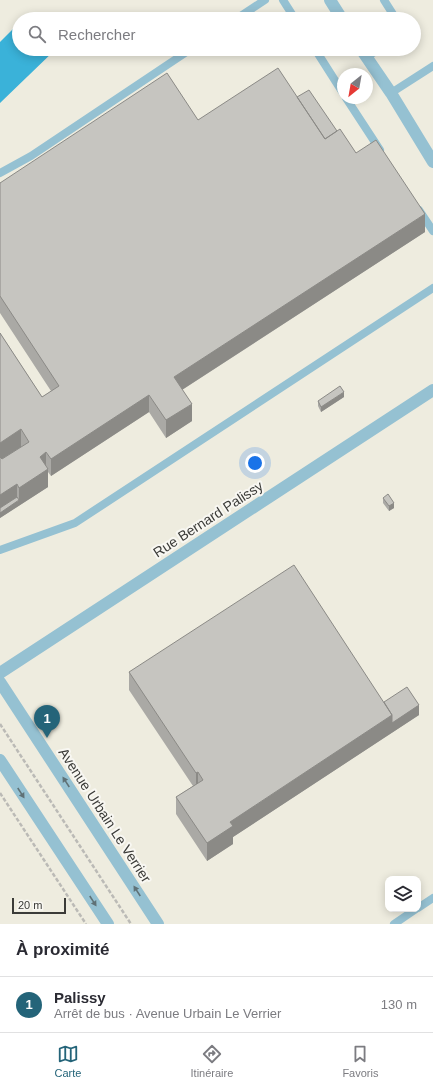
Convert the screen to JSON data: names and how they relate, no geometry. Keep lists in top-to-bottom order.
{
  "streets": {
    "street": ["Rue Bernard Palissy", "Avenue Urbain Le Verrier"]
  },
  "scale_bar": "20 m",
  "north": "bottom left",
  "page": {
    "search": "Rechercher",
    "pins": "1",
    "scale": "20 m",
    "heading": "À proximité",
    "list": [
      {
        "mark": "1",
        "name": "Palissy",
        "note": "Arrêt de bus · Avenue Urbain Le Verrier",
        "value": "130 m"
      }
    ],
    "nav": ["Carte", "Itinéraire", "Favoris"]
  }
}
